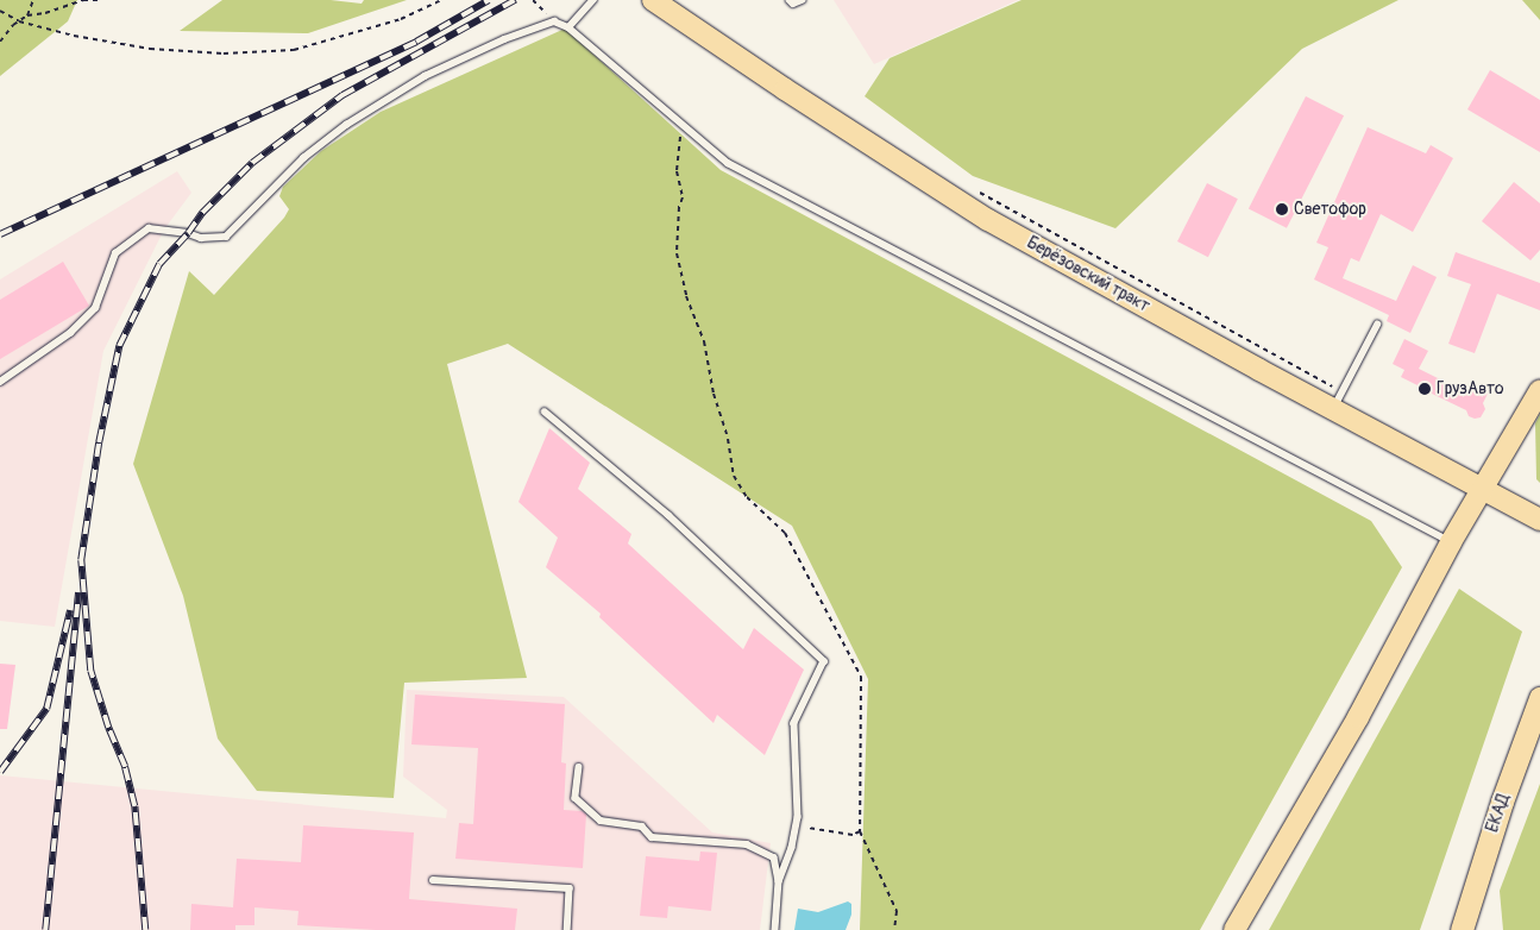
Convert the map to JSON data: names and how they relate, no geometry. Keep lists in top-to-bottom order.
{
  "streets": {
    "highway": ["ЕКАД"],
    "main road": ["Берёзовский тракт"]
  },
  "places": ["Светофор", "ГрузАвто"]
}
